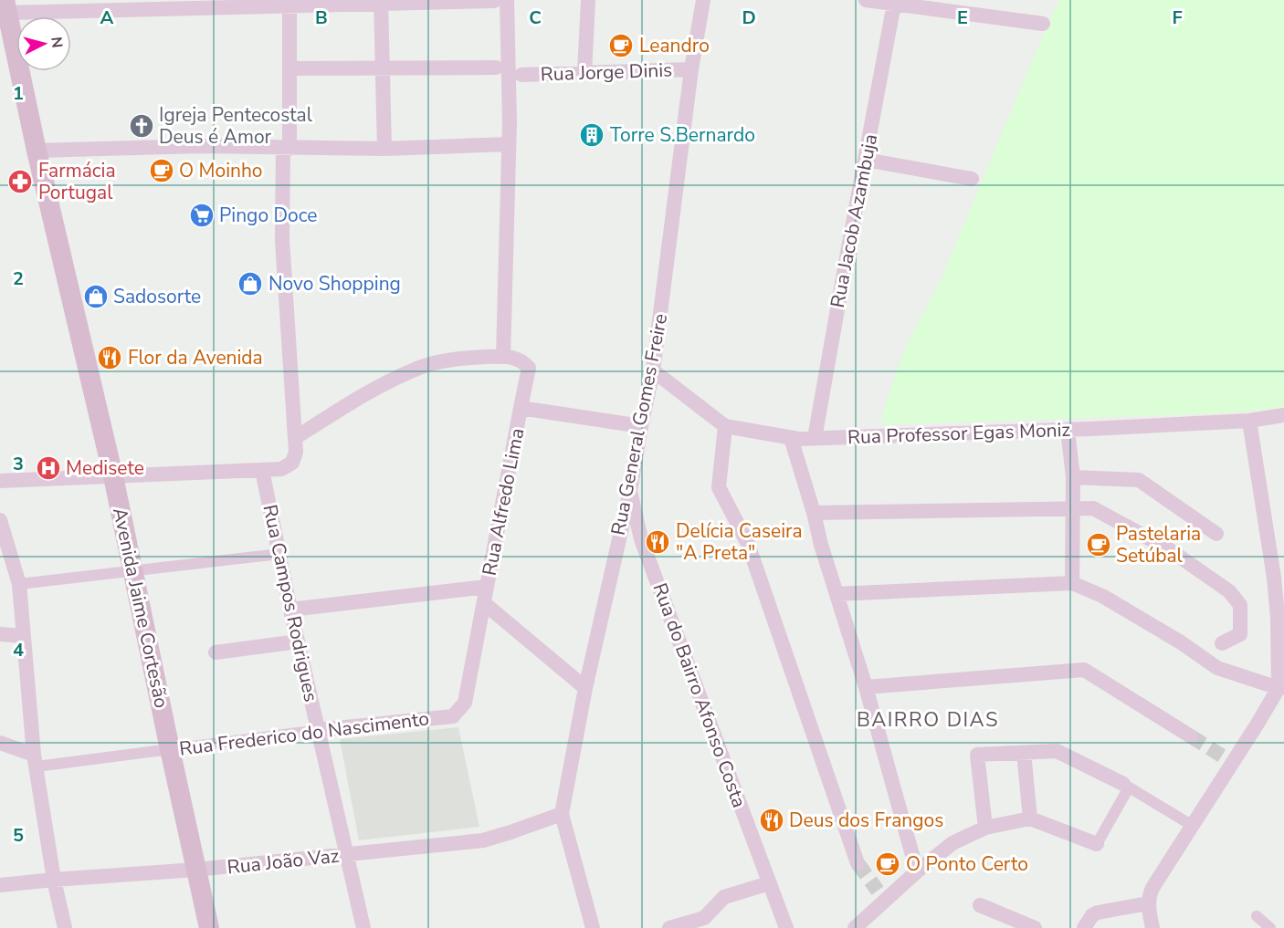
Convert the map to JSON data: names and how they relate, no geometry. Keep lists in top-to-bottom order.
{
  "streets": {
    "main road": ["Avenida Jaime Cortesão"],
    "street": [
      "Rua Jorge Dinis",
      "Rua Jacob Azambuja",
      "Rua General Gomes Freire",
      "Rua Professor Egas Moniz",
      "Rua Alfredo Lima",
      "Rua Campos Rodrigues",
      "Rua do Bairro Afonso Costa",
      "Rua Frederico do Nascimento",
      "Rua João Vaz"
    ]
  },
  "crossings": [
    ["Rua Jorge Dinis", "Rua General Gomes Freire"],
    ["Rua Jacob Azambuja", "Rua Professor Egas Moniz"],
    ["Rua General Gomes Freire", "Rua Professor Egas Moniz"],
    ["Rua General Gomes Freire", "Rua Alfredo Lima"],
    ["Rua General Gomes Freire", "Rua do Bairro Afonso Costa"],
    ["Rua General Gomes Freire", "Rua João Vaz"],
    ["Rua Alfredo Lima", "Rua Campos Rodrigues"],
    ["Rua Alfredo Lima", "Rua Frederico do Nascimento"],
    ["Rua Campos Rodrigues", "Rua Frederico do Nascimento"],
    ["Rua Campos Rodrigues", "Rua João Vaz"],
    ["Avenida Jaime Cortesão", "Rua Frederico do Nascimento"],
    ["Avenida Jaime Cortesão", "Rua João Vaz"]
  ],
  "districts": ["BAIRRO DIAS"],
  "places": {
    "cafe": [
      "Leandro",
      "O Moinho",
      "Pastelaria Setúbal",
      "O Ponto Certo"
    ],
    "church": ["Igreja Pentecostal Deus é Amor"],
    "building": ["Torre S.Bernardo"],
    "pharmacy": ["Farmácia Portugal"],
    "supermarket": ["Pingo Doce"],
    "shop": ["Novo Shopping", "Sadosorte"],
    "restaurant": ["Flor da Avenida", "Delícia Caseira \"A Preta\"", "Deus dos Frangos"],
    "hospital": ["Medisete"]
  },
  "north": "right",
  "grid": {
    "columns": [
      "A",
      "B",
      "C",
      "D",
      "E",
      "F"
    ],
    "rows": [
      "1",
      "2",
      "3",
      "4",
      "5"
    ]
  }
}
